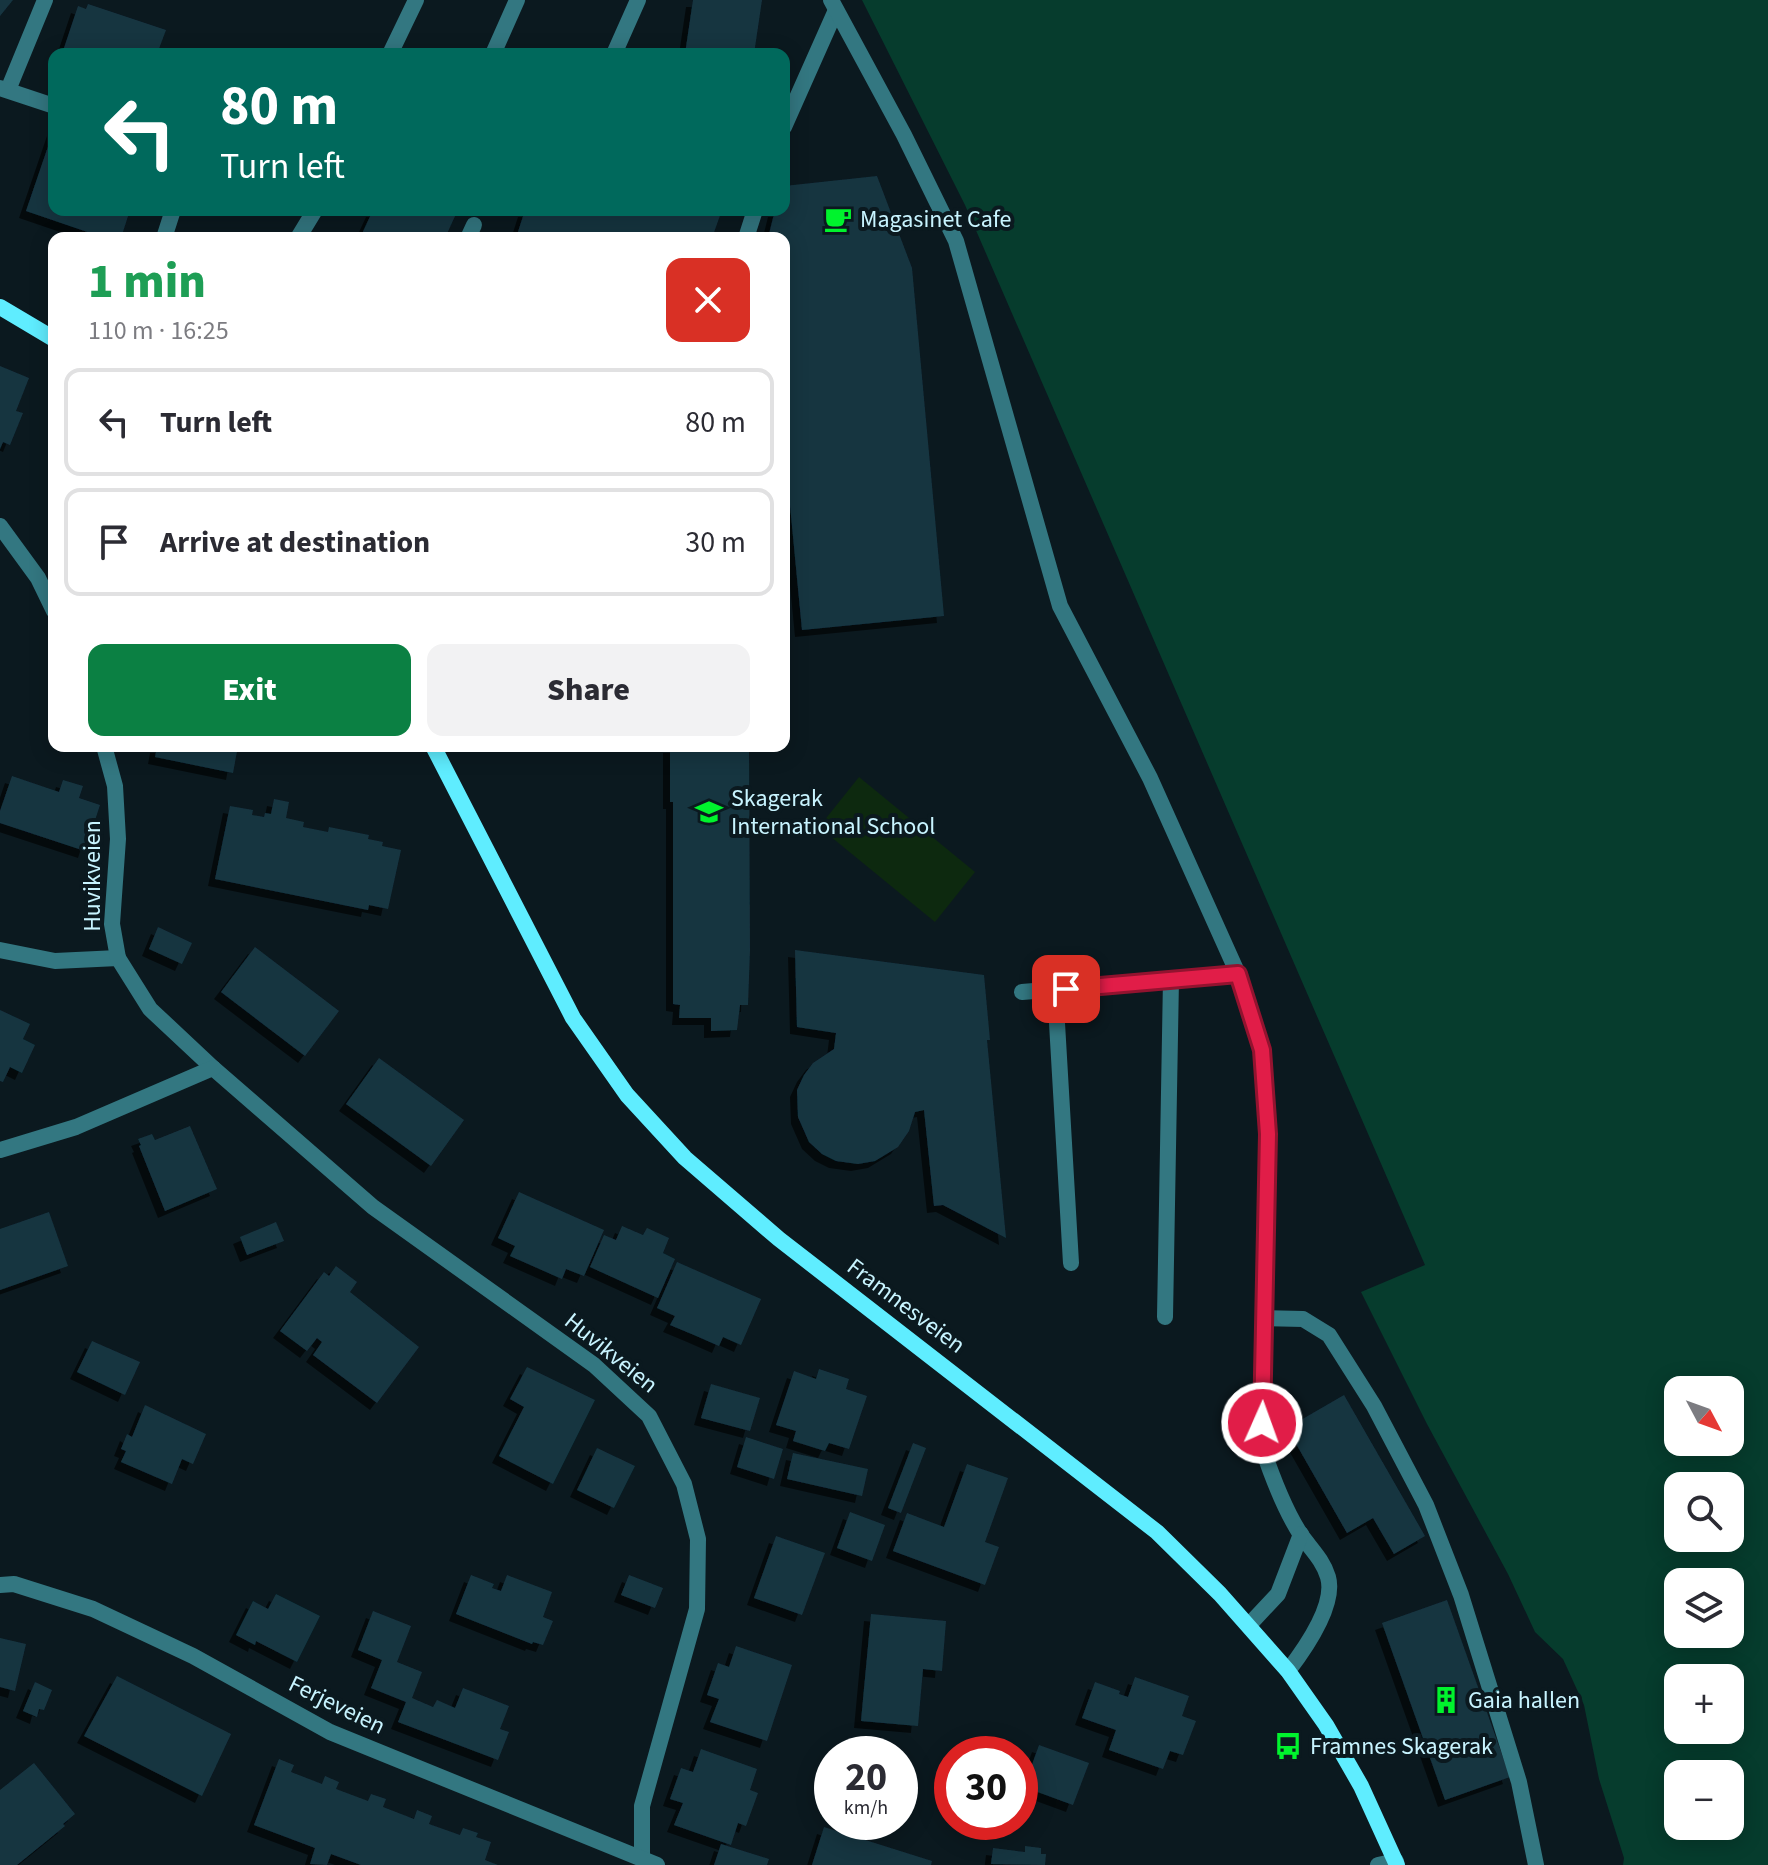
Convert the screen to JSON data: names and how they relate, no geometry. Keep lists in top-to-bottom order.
{
  "streets": {
    "main road": ["Framnesveien"],
    "street": ["Huvikveien", "Ferjeveien"]
  },
  "crossings": [
    ["Huvikveien", "Ferjeveien"]
  ],
  "places": {
    "cafe": ["Magasinet Cafe"],
    "school or university": ["Skagerak International School"],
    "building": ["Gaia hallen"],
    "bus stop": ["Framnes Skagerak"]
  },
  "north": "bottom right",
  "page": {
    "turn": ["80 m", "Turn left"],
    "heading": ["1 min", "110 m · 16:25"],
    "list": [
      {
        "name": "Turn left",
        "value": "80 m"
      },
      {
        "name": "Arrive at destination",
        "value": "30 m"
      }
    ],
    "buttons": ["Exit", "Share"],
    "map_buttons": ["+", "−"],
    "speed": "20 km/h",
    "limit": "30"
  }
}
